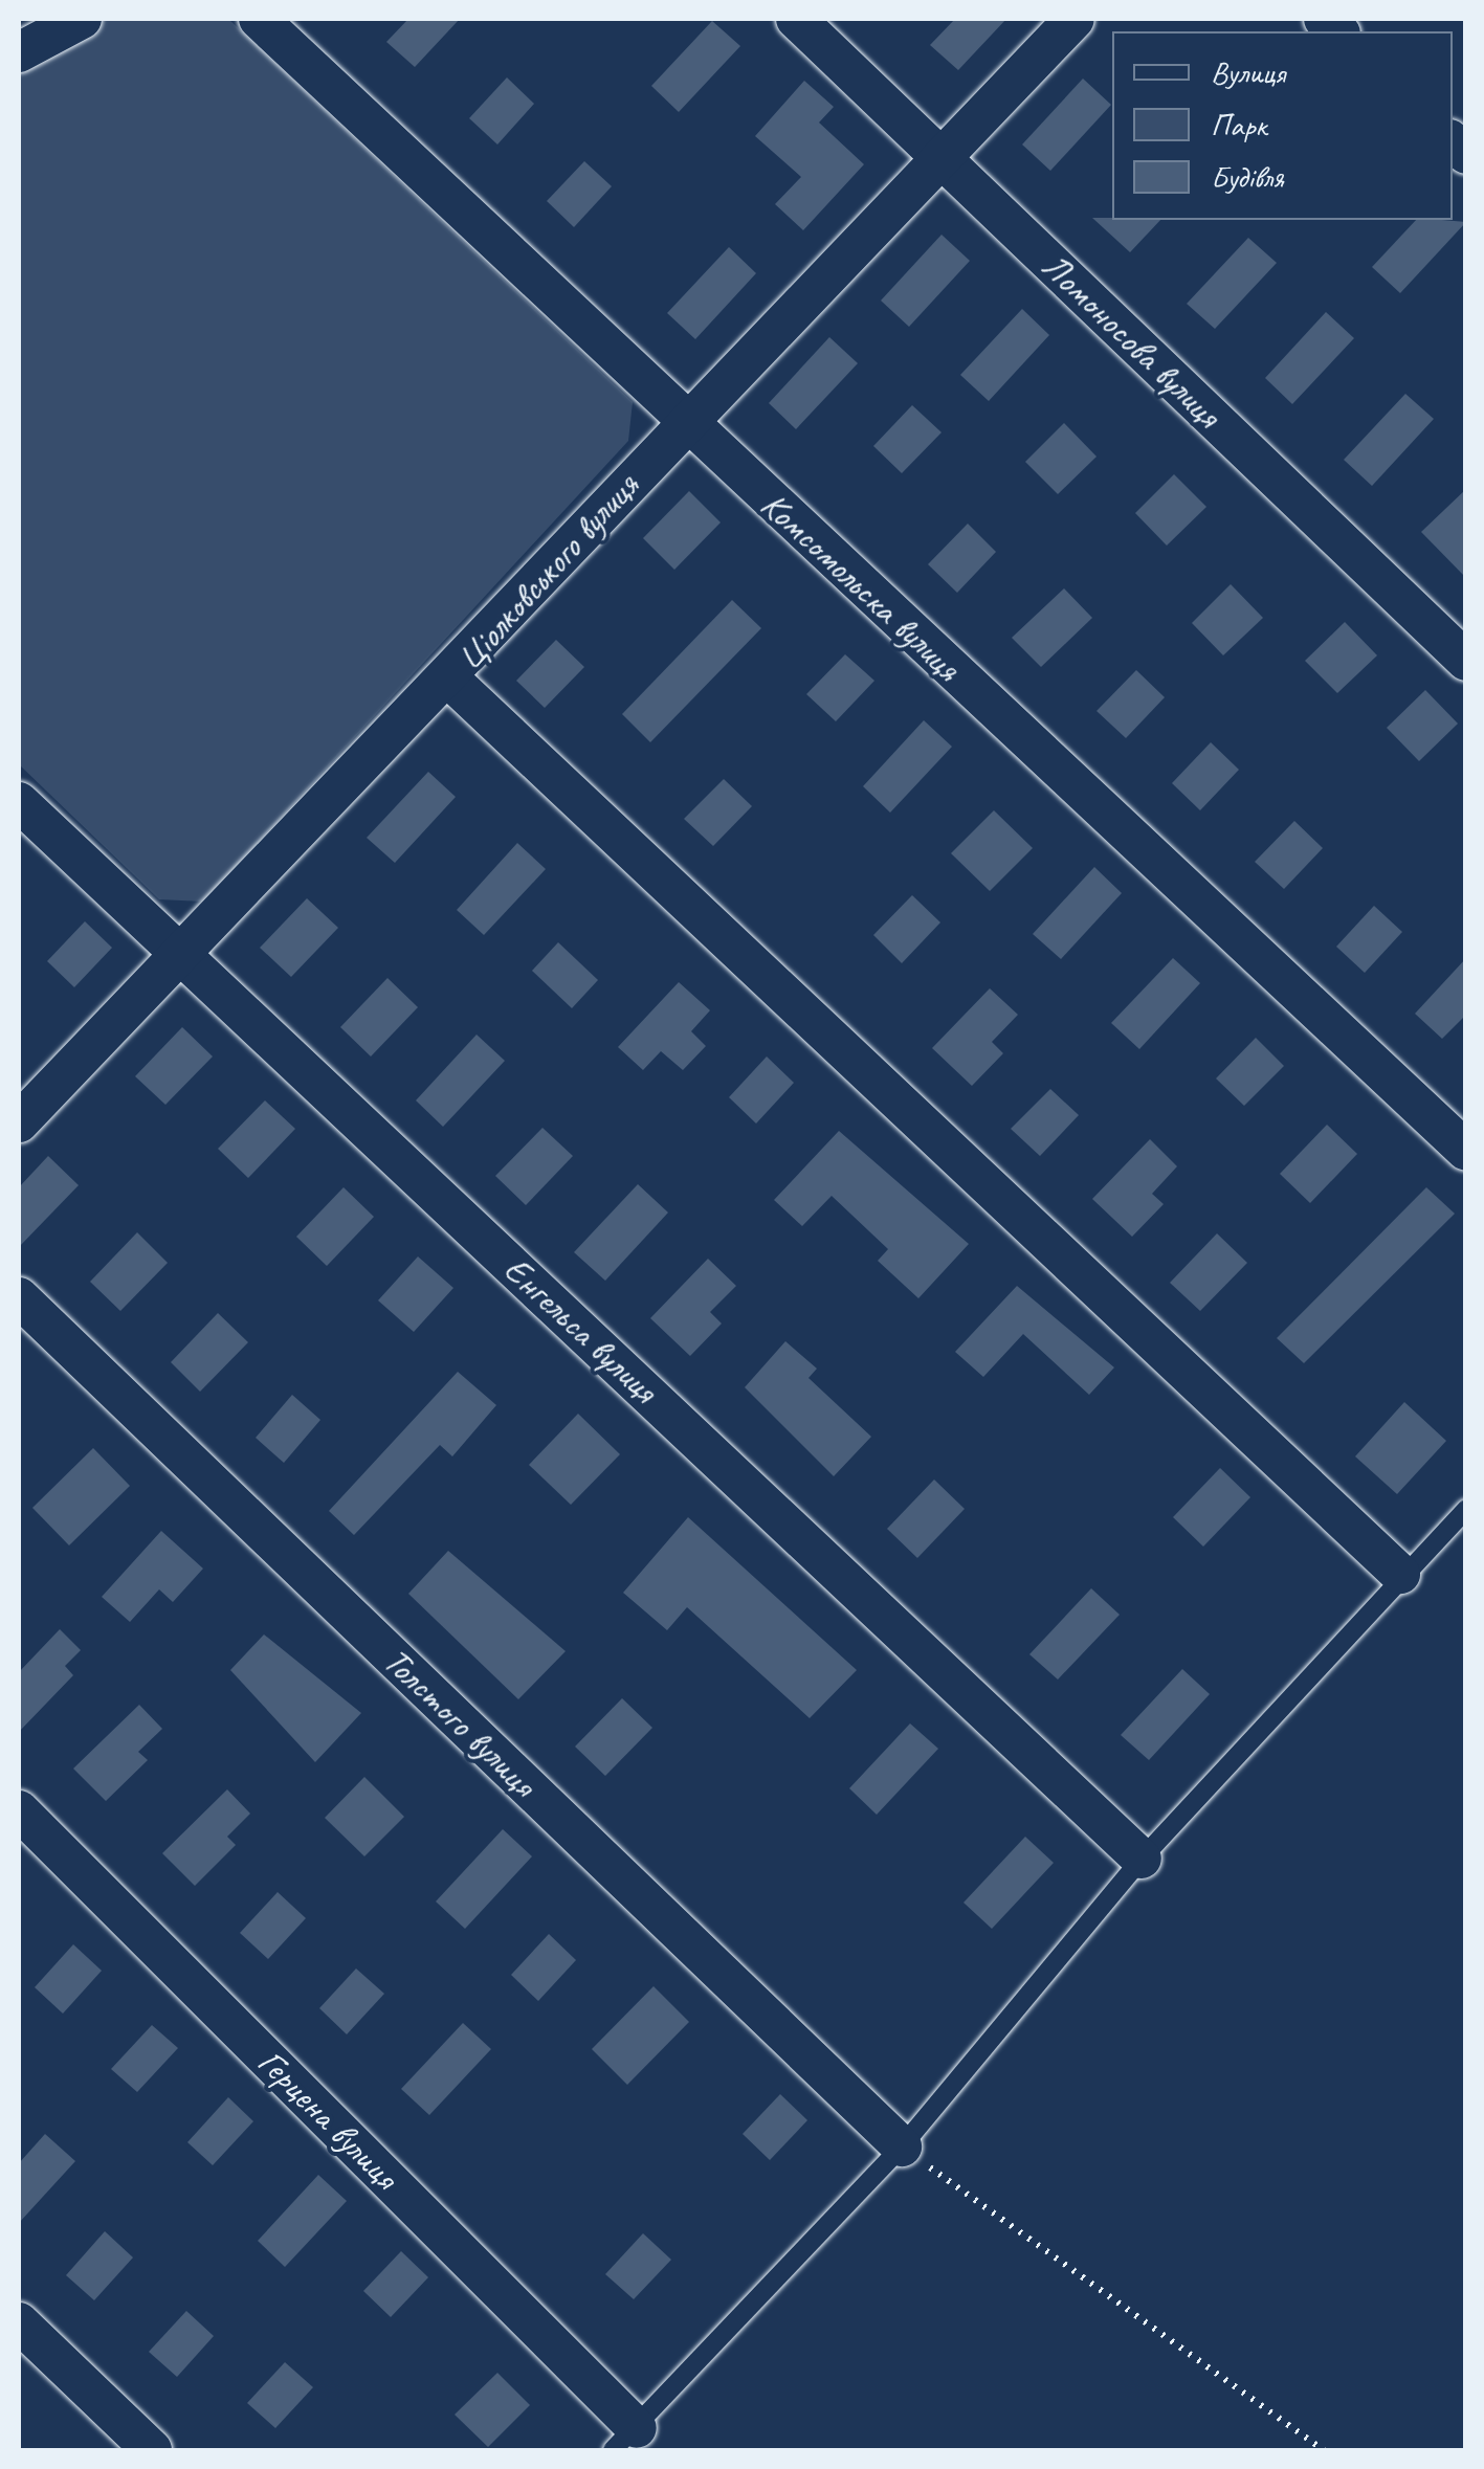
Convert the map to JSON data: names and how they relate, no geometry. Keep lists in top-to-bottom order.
{
  "streets": {
    "street": [
      "Ломоносова вулиця",
      "Ціолковського вулиця",
      "Комсомольска вулиця",
      "Енгельса вулиця",
      "Толстого вулиця",
      "Герцена вулиця"
    ]
  },
  "crossings": [
    ["Ломоносова вулиця", "Ціолковського вулиця"],
    ["Ціолковського вулиця", "Комсомольска вулиця"],
    ["Ціолковського вулиця", "Енгельса вулиця"]
  ],
  "legend": ["Вулиця", "Парк", "Будівля"]
}
